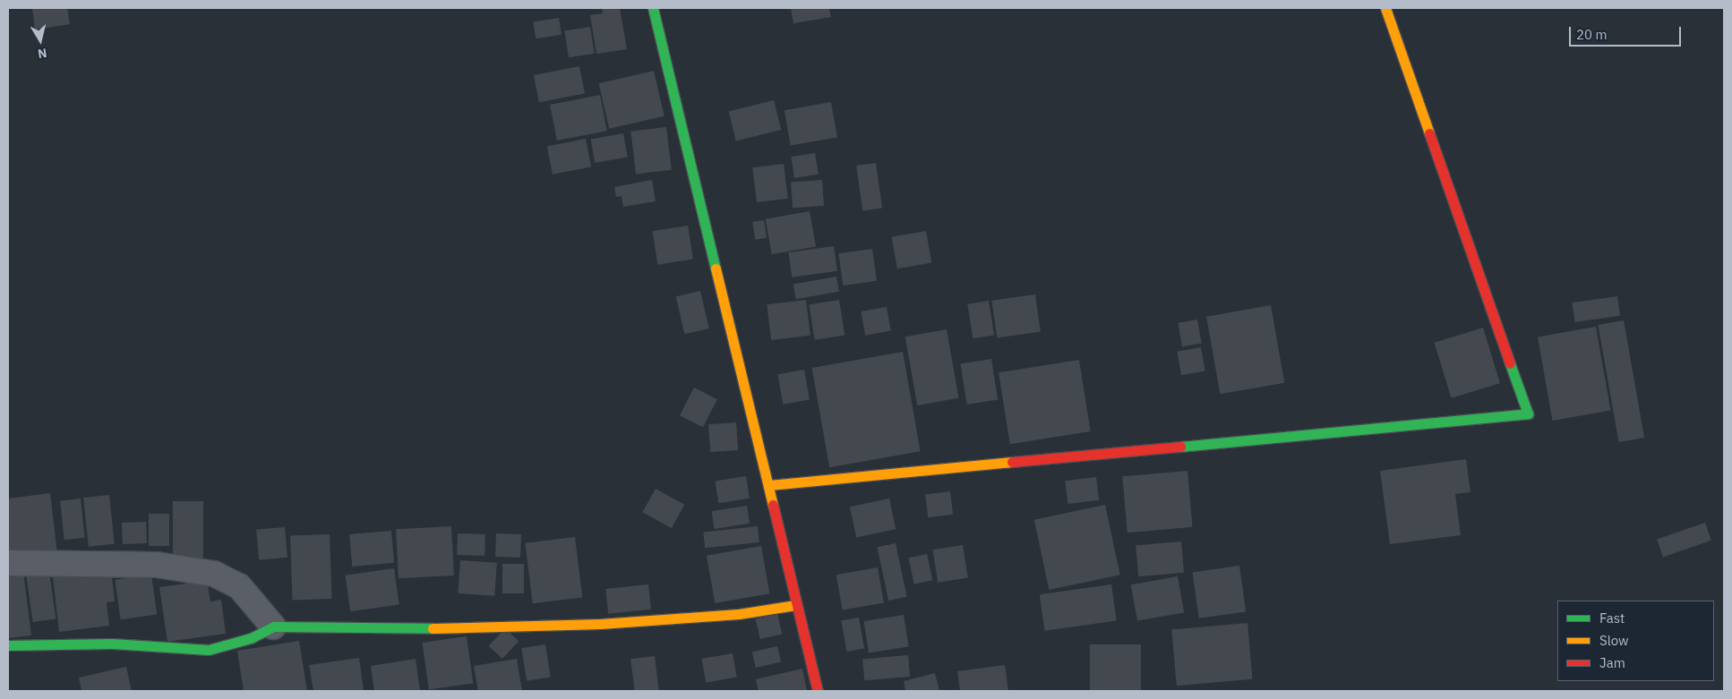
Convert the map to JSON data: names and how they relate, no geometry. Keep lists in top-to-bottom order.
{
  "legend": ["Fast", "Slow", "Jam"],
  "scale_bar": "20 m",
  "north": "bottom"
}
